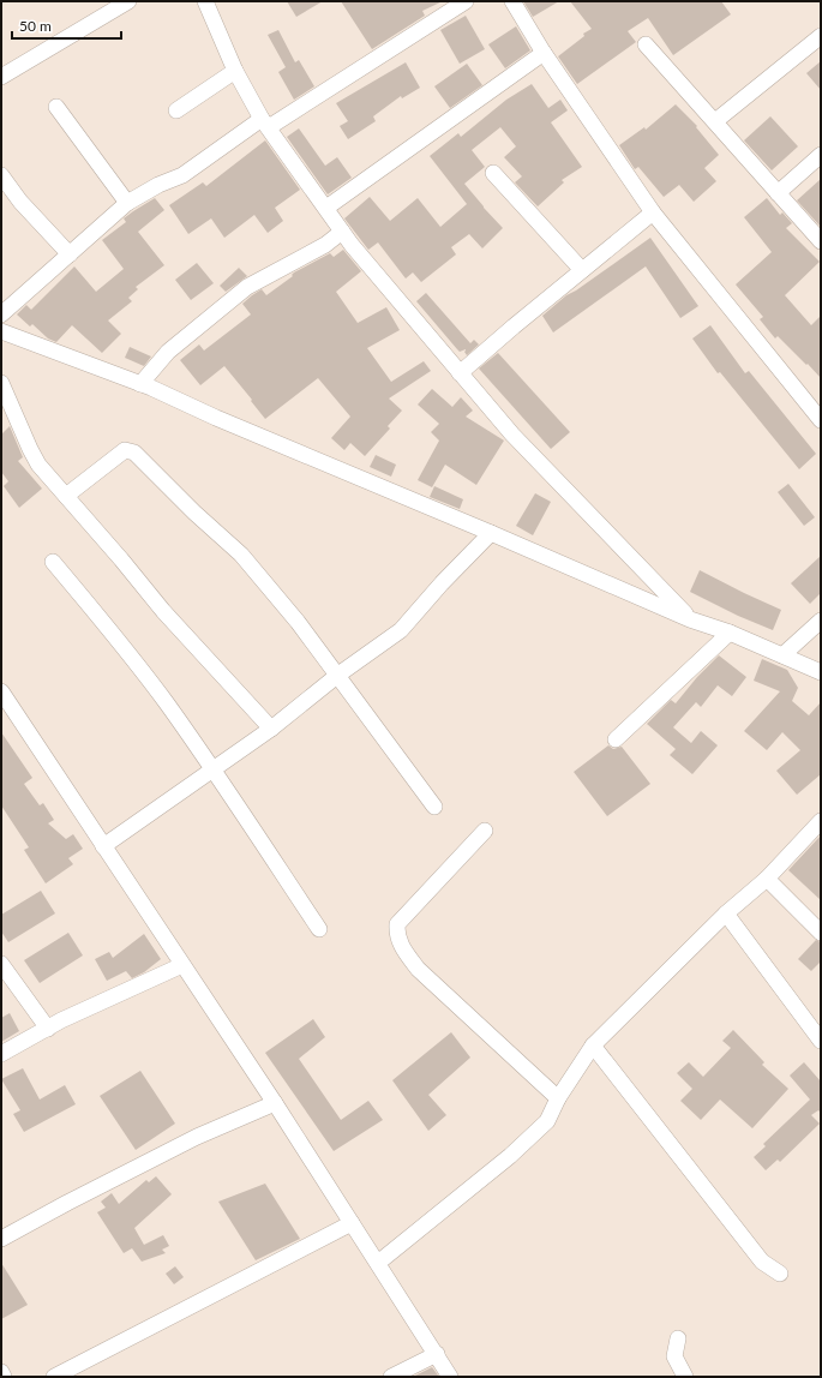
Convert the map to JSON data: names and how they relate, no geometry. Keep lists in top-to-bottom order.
{
  "scale_bar": "50 m"
}
